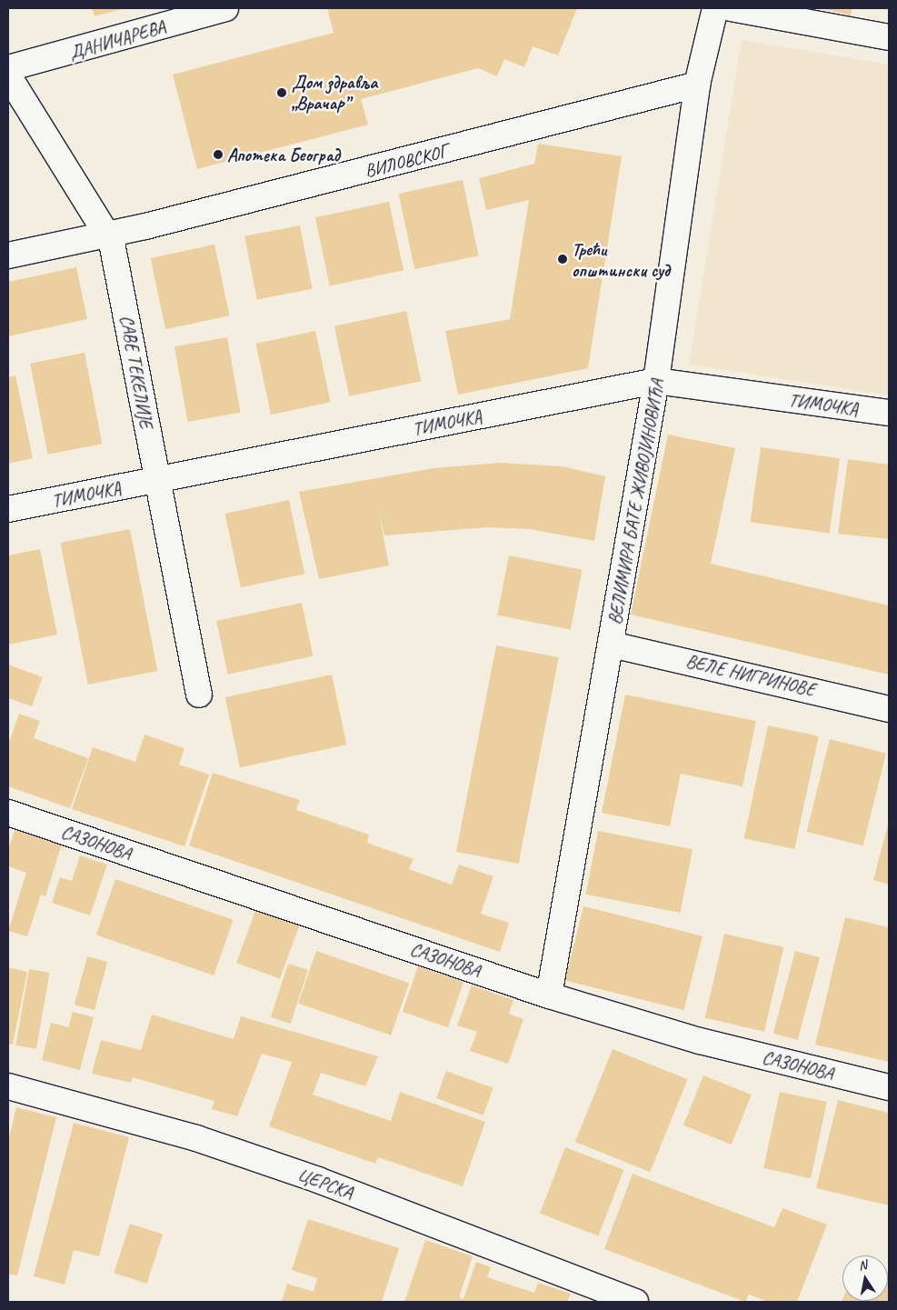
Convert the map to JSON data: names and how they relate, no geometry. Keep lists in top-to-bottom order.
{
  "streets": {
    "street": [
      "ДАНИЧАРЕВА",
      "ВИЛОВСКОГ",
      "САВЕ ТЕКЕЛИЈЕ",
      "ТИМОЧКА",
      "ВЕЛИМИРА БАТЕ ЖИВОЈИНОВИЋА",
      "ВЕЛЕ НИГРИНОВЕ",
      "САЗОНОВА",
      "ЦЕРСКА"
    ]
  },
  "crossings": [
    ["ВИЛОВСКОГ", "САВЕ ТЕКЕЛИЈЕ"],
    ["ВИЛОВСКОГ", "ВЕЛИМИРА БАТЕ ЖИВОЈИНОВИЋА"],
    ["САВЕ ТЕКЕЛИЈЕ", "ТИМОЧКА"],
    ["ТИМОЧКА", "ВЕЛИМИРА БАТЕ ЖИВОЈИНОВИЋА"],
    ["ВЕЛИМИРА БАТЕ ЖИВОЈИНОВИЋА", "ВЕЛЕ НИГРИНОВЕ"],
    ["ВЕЛИМИРА БАТЕ ЖИВОЈИНОВИЋА", "САЗОНОВА"]
  ],
  "places": ["Дом здравља „Врачар”", "Апотека Београд", "Трећи општински суд"],
  "north": "top"
}
